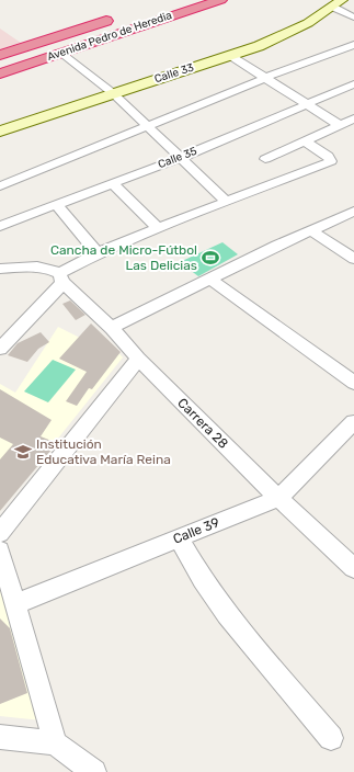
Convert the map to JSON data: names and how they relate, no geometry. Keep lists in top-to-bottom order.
{
  "streets": {
    "highway": ["Avenida Pedro de Heredia"],
    "street": [
      "Calle 33",
      "Calle 35",
      "Carrera 28",
      "Calle 39"
    ]
  },
  "crossings": [
    ["Carrera 28", "Calle 39"]
  ],
  "places": {
    "sports": ["Cancha de Micro-Fútbol Las Delicias"],
    "school or university": ["Institución Educativa María Reina"]
  }
}
